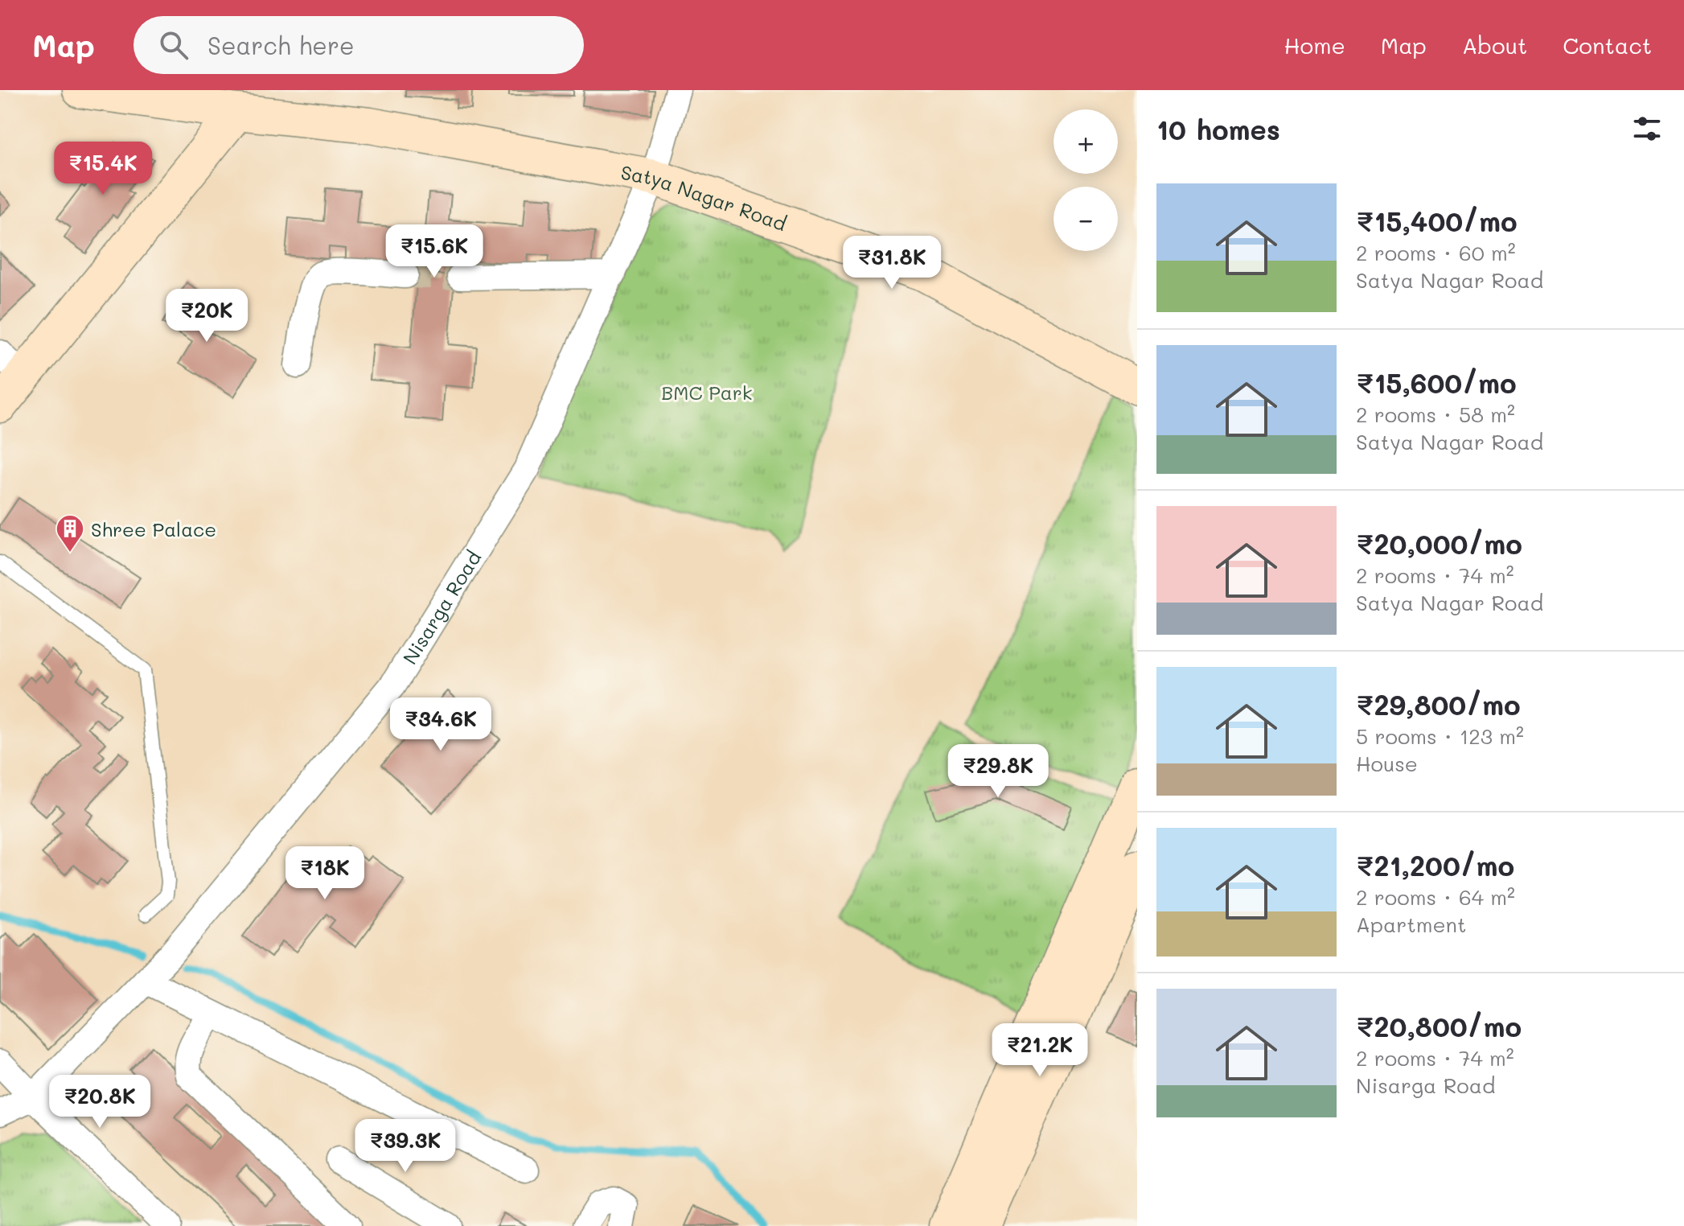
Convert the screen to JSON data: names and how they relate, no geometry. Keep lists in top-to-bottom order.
{
  "streets": {
    "street": ["Satya Nagar Road", "Nisarga Road"]
  },
  "crossings": [
    ["Satya Nagar Road", "Nisarga Road"]
  ],
  "parks": ["BMC Park"],
  "places": {
    "building": ["Shree Palace"]
  },
  "page": {
    "header": "Map",
    "search": "Search here",
    "nav": [
      "Home",
      "Map",
      "About",
      "Contact"
    ],
    "heading": "10 homes",
    "map_buttons": ["+", "−"],
    "price": [
      "₹15.4K",
      "₹15.6K",
      "₹31.8K",
      "₹20K",
      "₹34.6K",
      "₹29.8K",
      "₹18K",
      "₹21.2K",
      "₹20.8K",
      "₹39.3K"
    ],
    "list": [
      {
        "name": "₹15,400/mo",
        "note": "2 rooms · 60 m² · Satya Nagar Road"
      },
      {
        "name": "₹15,600/mo",
        "note": "2 rooms · 58 m² · Satya Nagar Road"
      },
      {
        "name": "₹20,000/mo",
        "note": "2 rooms · 74 m² · Satya Nagar Road"
      },
      {
        "name": "₹29,800/mo",
        "note": "5 rooms · 123 m² · House"
      },
      {
        "name": "₹21,200/mo",
        "note": "2 rooms · 64 m² · Apartment"
      },
      {
        "name": "₹20,800/mo",
        "note": "2 rooms · 74 m² · Nisarga Road"
      }
    ]
  }
}
